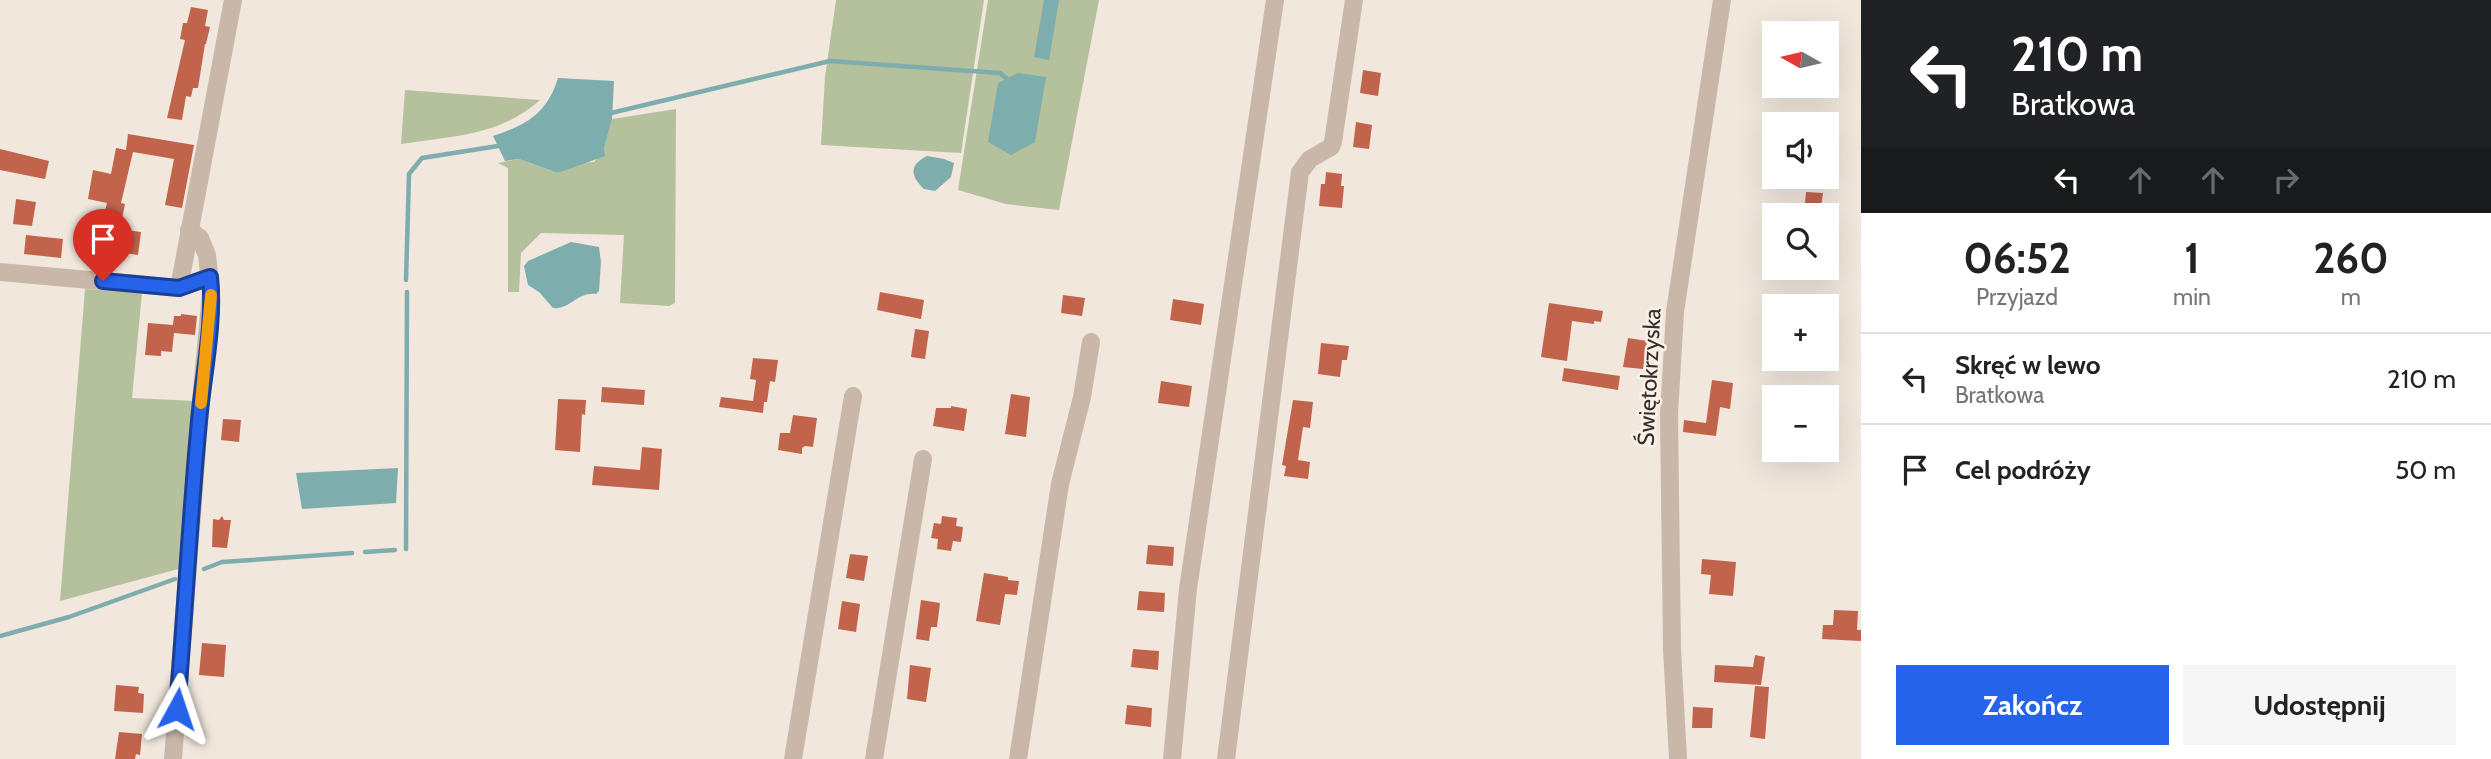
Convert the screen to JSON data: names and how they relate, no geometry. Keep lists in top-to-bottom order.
{
  "streets": {
    "street": ["Świętokrzyska"]
  },
  "north": "left",
  "page": {
    "turn": ["210 m", "Bratkowa"],
    "map_buttons": ["+", "−"],
    "eta": [
      "06:52",
      "Przyjazd",
      "1",
      "min",
      "260",
      "m"
    ],
    "list": [
      {
        "name": "Skręć w lewo",
        "note": "Bratkowa",
        "value": "210 m"
      },
      {
        "name": "Cel podróży",
        "value": "50 m"
      }
    ],
    "buttons": ["Zakończ", "Udostępnij"]
  }
}
